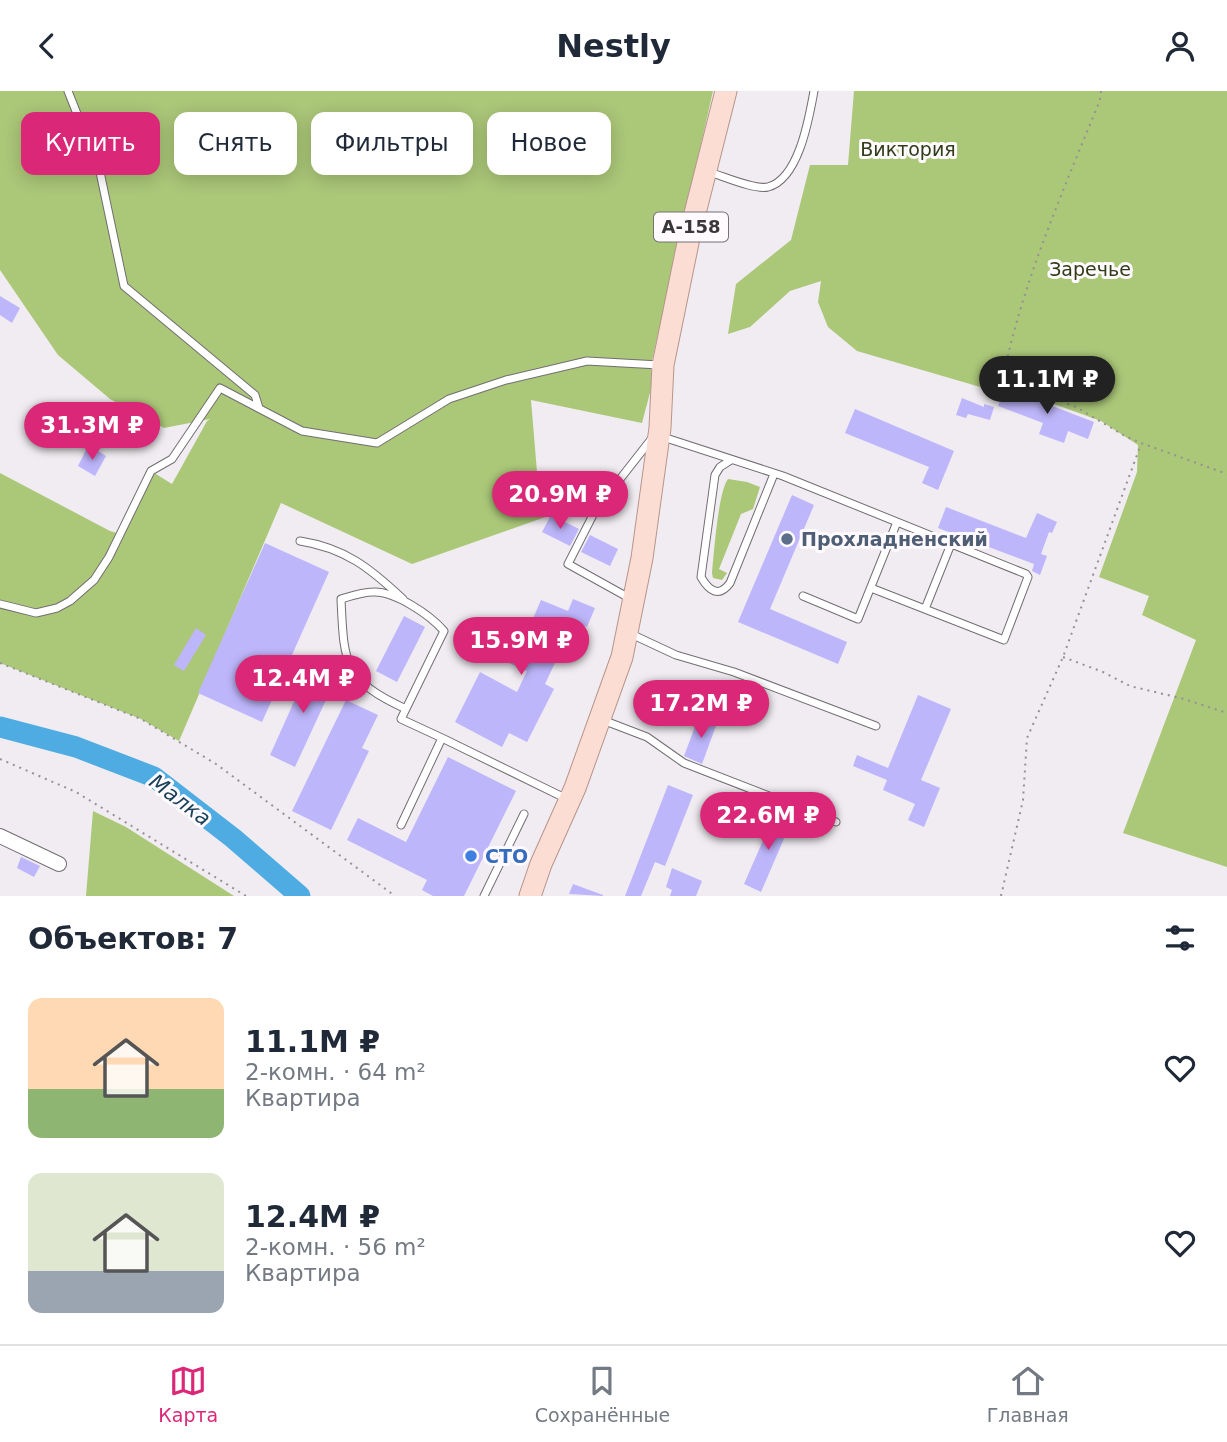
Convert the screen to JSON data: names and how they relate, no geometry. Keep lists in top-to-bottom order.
{
  "streets": {
    "main road": ["А-158"]
  },
  "water": ["Малка"],
  "parks": ["Виктория", "Заречье"],
  "places": ["Прохладненский", "СТО"],
  "page": {
    "header": "Nestly",
    "chip": [
      "Купить",
      "Снять",
      "Фильтры",
      "Новое"
    ],
    "price": [
      "11.1M ₽",
      "31.3M ₽",
      "20.9M ₽",
      "15.9M ₽",
      "12.4M ₽",
      "17.2M ₽",
      "22.6M ₽"
    ],
    "heading": "Объектов: 7",
    "list": [
      {
        "name": "11.1M ₽",
        "note": "2-комн. · 64 m² · Квартира"
      },
      {
        "name": "12.4M ₽",
        "note": "2-комн. · 56 m² · Квартира"
      }
    ],
    "tabs": ["Карта", "Сохранённые", "Главная"]
  }
}
